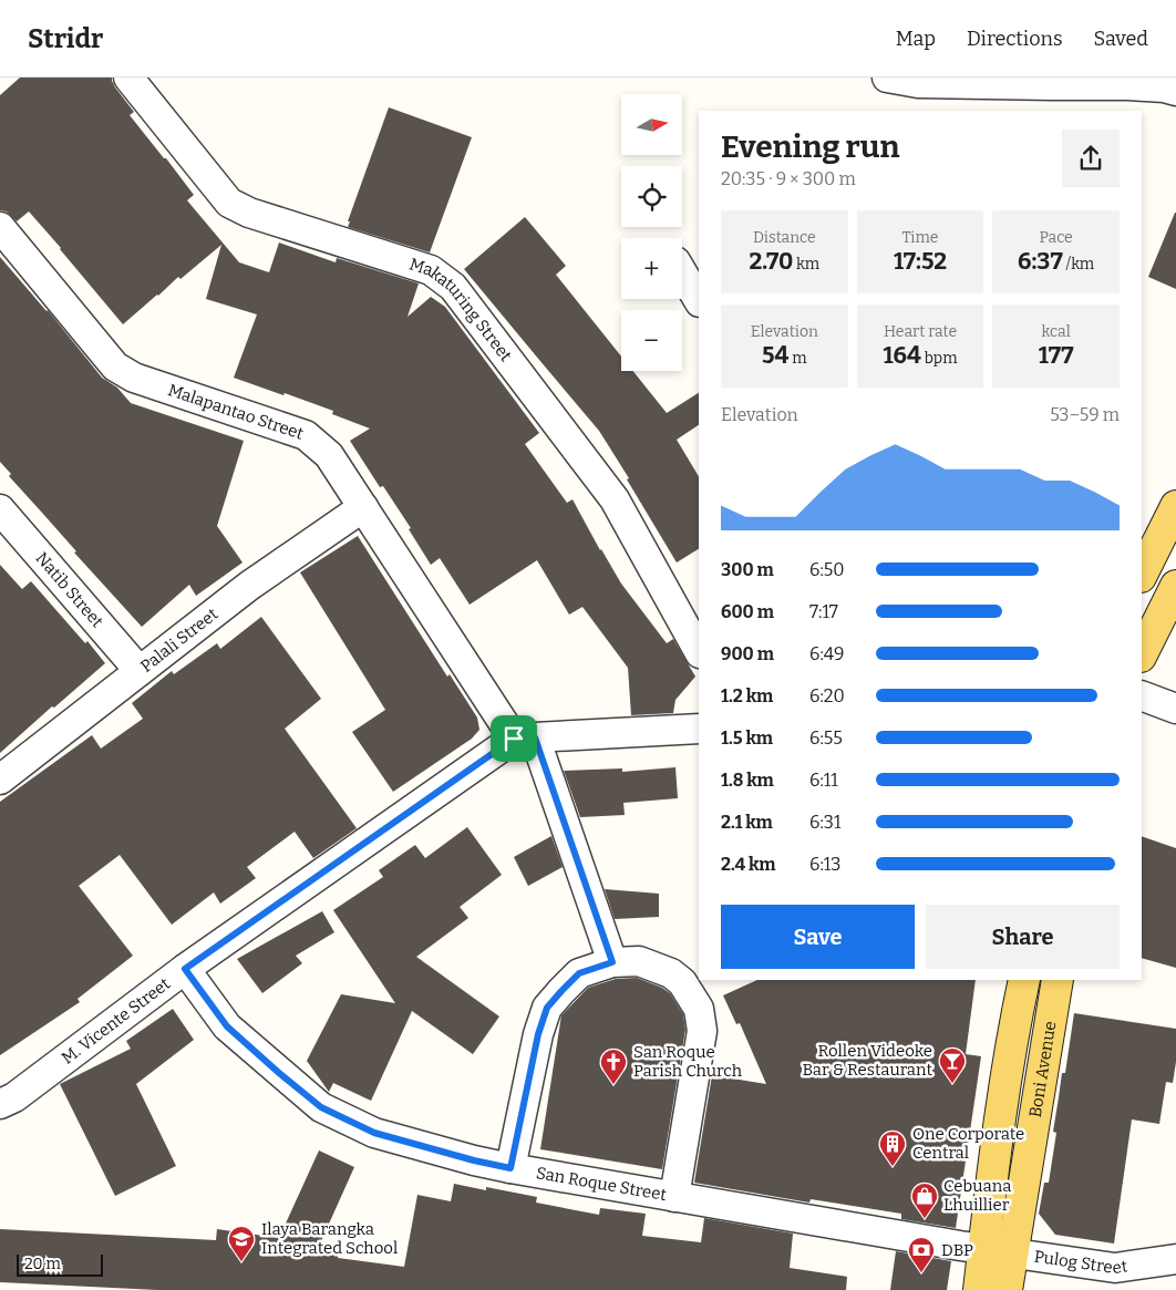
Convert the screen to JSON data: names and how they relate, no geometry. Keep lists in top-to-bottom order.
{
  "streets": {
    "main road": ["Boni Avenue"],
    "street": [
      "Makaturing Street",
      "Malapantao Street",
      "Natib Street",
      "Palali Street",
      "M. Vicente Street",
      "San Roque Street",
      "Pulog Street"
    ]
  },
  "crossings": [
    ["Malapantao Street", "Palali Street"],
    ["Malapantao Street", "M. Vicente Street"],
    ["Natib Street", "Palali Street"],
    ["M. Vicente Street", "San Roque Street"],
    ["Boni Avenue", "San Roque Street"],
    ["Boni Avenue", "Pulog Street"],
    ["San Roque Street", "Pulog Street"]
  ],
  "places": {
    "bar": ["Rollen Videoke Bar & Restaurant"],
    "church": ["San Roque Parish Church"],
    "building": ["One Corporate Central"],
    "shop": ["Cebuana Lhuillier"],
    "school or university": ["Ilaya Barangka Integrated School"],
    "bank": ["DBP"]
  },
  "scale_bar": "20 m",
  "north": "right",
  "page": {
    "header": "Stridr",
    "nav": ["Map", "Directions", "Saved"],
    "map_buttons": ["+", "−"],
    "heading": ["Evening run", "20:35 · 9 × 300 m"],
    "stats": [
      ["Distance", "2.70 km"],
      ["Time", "17:52"],
      ["Pace", "6:37 /km"],
      ["Elevation", "54 m"],
      ["Heart rate", "164 bpm"],
      ["kcal", "177"]
    ],
    "chart": ["Elevation", "53–59 m"],
    "list": [
      {
        "name": "300 m",
        "note": "6:50"
      },
      {
        "name": "600 m",
        "note": "7:17"
      },
      {
        "name": "900 m",
        "note": "6:49"
      },
      {
        "name": "1.2 km",
        "note": "6:20"
      },
      {
        "name": "1.5 km",
        "note": "6:55"
      },
      {
        "name": "1.8 km",
        "note": "6:11"
      },
      {
        "name": "2.1 km",
        "note": "6:31"
      },
      {
        "name": "2.4 km",
        "note": "6:13"
      }
    ],
    "buttons": ["Save", "Share"],
    "scale": "20 m"
  }
}
